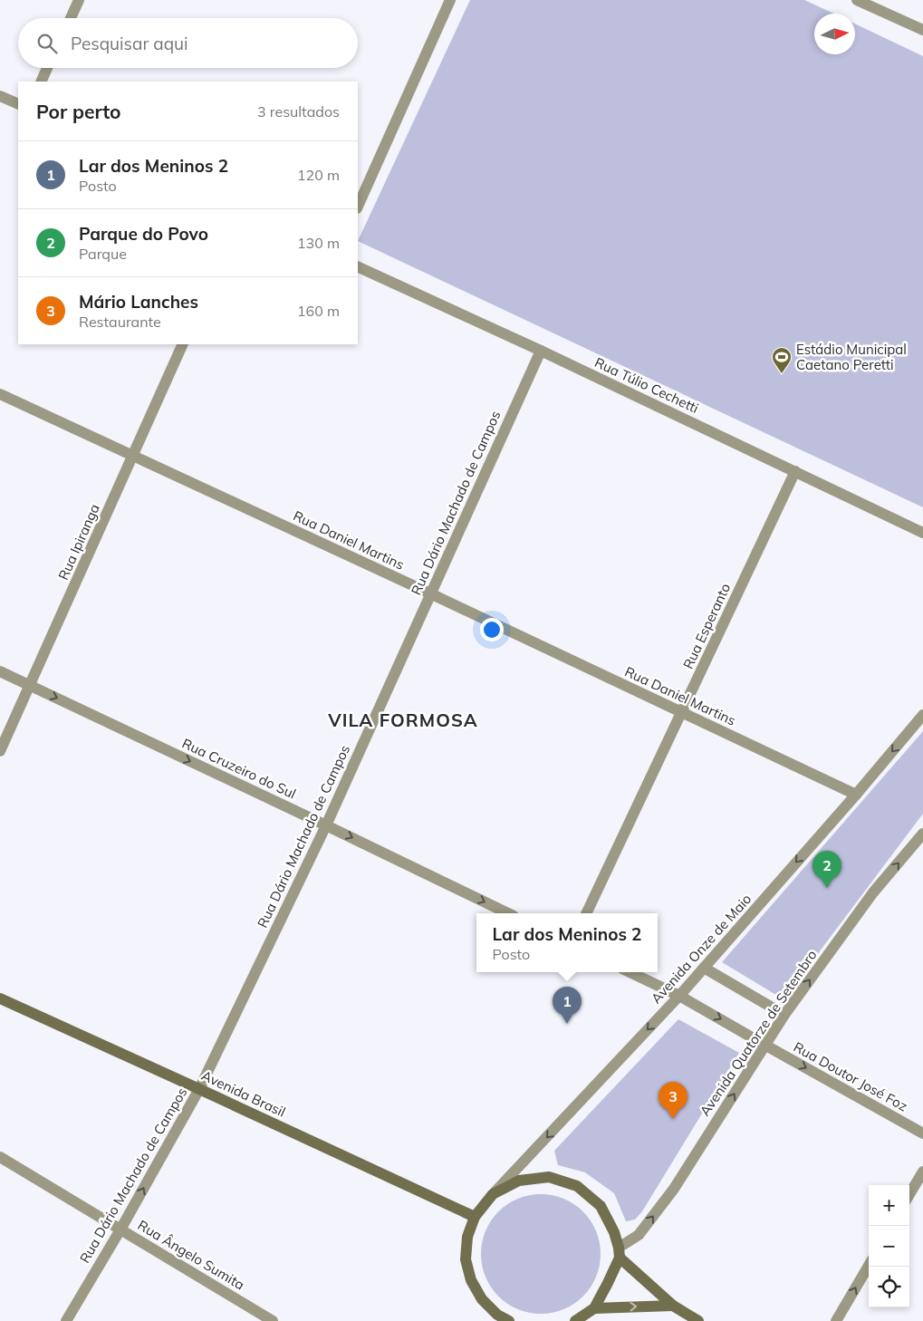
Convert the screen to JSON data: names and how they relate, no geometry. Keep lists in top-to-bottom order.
{
  "streets": {
    "main road": ["Avenida Brasil"],
    "street": [
      "Rua Túlio Cechetti",
      "Rua Dário Machado de Campos",
      "Rua Daniel Martins",
      "Rua Ipiranga",
      "Rua Esperanto",
      "Rua Cruzeiro do Sul",
      "Avenida Onze de Maio",
      "Avenida Quatorze de Setembro",
      "Rua Doutor José Foz",
      "Rua Ângelo Sumita"
    ]
  },
  "crossings": [
    ["Rua Túlio Cechetti", "Rua Dário Machado de Campos"],
    ["Rua Túlio Cechetti", "Rua Esperanto"],
    ["Rua Dário Machado de Campos", "Rua Daniel Martins"],
    ["Rua Dário Machado de Campos", "Rua Cruzeiro do Sul"],
    ["Rua Dário Machado de Campos", "Avenida Brasil"],
    ["Rua Dário Machado de Campos", "Rua Ângelo Sumita"],
    ["Rua Daniel Martins", "Rua Ipiranga"],
    ["Rua Daniel Martins", "Rua Esperanto"],
    ["Rua Daniel Martins", "Avenida Onze de Maio"],
    ["Rua Ipiranga", "Rua Cruzeiro do Sul"],
    ["Avenida Onze de Maio", "Rua Doutor José Foz"],
    ["Avenida Quatorze de Setembro", "Rua Doutor José Foz"]
  ],
  "one_way": ["Rua Cruzeiro do Sul", "Avenida Onze de Maio", "Avenida Quatorze de Setembro"],
  "districts": ["VILA FORMOSA"],
  "places": {
    "sports": ["Estádio Municipal Caetano Peretti"]
  },
  "north": "right",
  "page": {
    "search": "Pesquisar aqui",
    "heading": ["Por perto", "3 resultados"],
    "list": [
      {
        "mark": "1",
        "name": "Lar dos Meninos 2",
        "note": "Posto",
        "value": "120 m"
      },
      {
        "mark": "2",
        "name": "Parque do Povo",
        "note": "Parque",
        "value": "130 m"
      },
      {
        "mark": "3",
        "name": "Mário Lanches",
        "note": "Restaurante",
        "value": "160 m"
      }
    ],
    "pins": ["2", "1", "3"],
    "popup": ["Lar dos Meninos 2", "Posto"],
    "map_buttons": ["+", "−"]
  }
}
